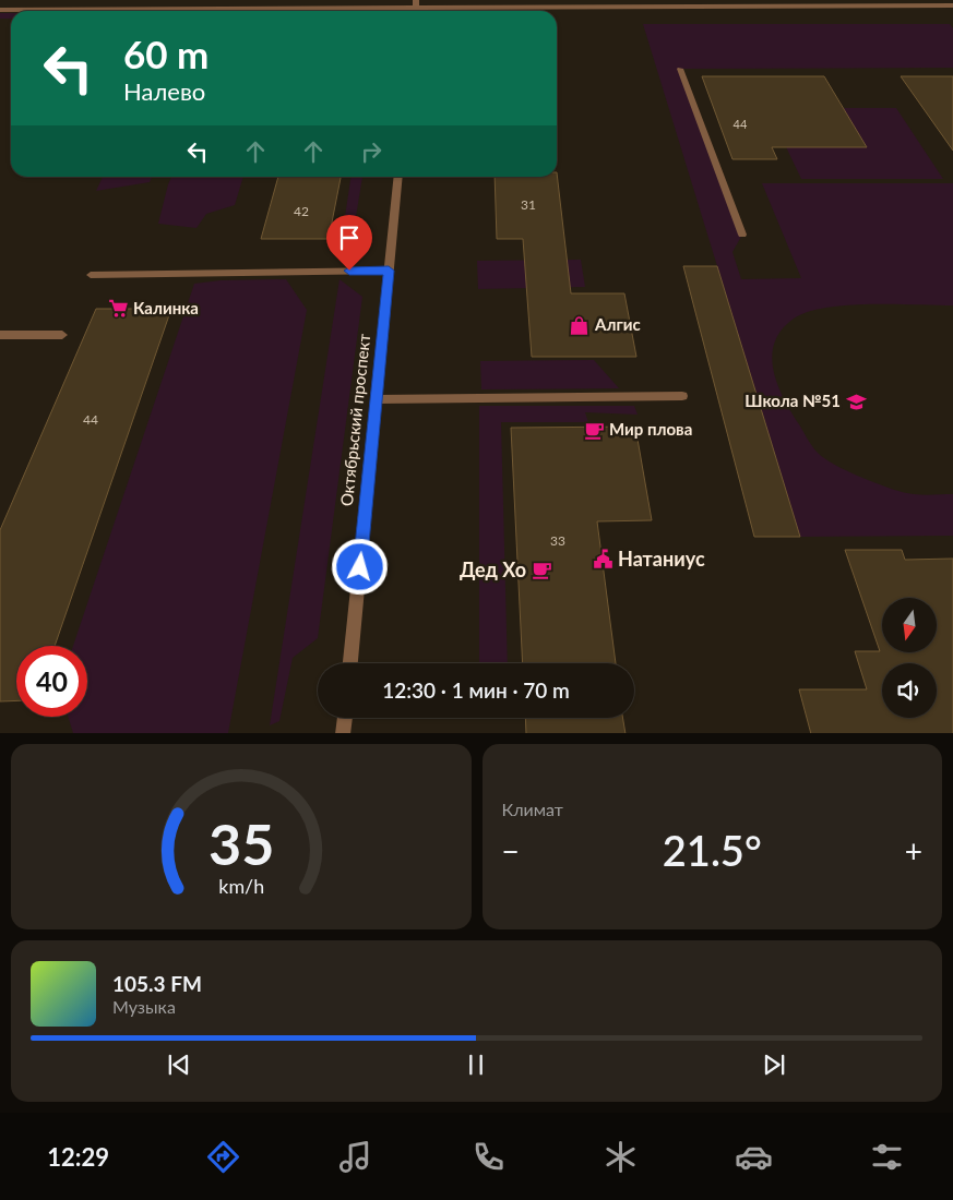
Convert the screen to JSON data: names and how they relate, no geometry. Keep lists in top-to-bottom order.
{
  "streets": {
    "street": ["Октябрьский проспект"]
  },
  "places": {
    "supermarket": ["Калинка"],
    "shop": ["Алгис"],
    "school or university": ["Школа №51"],
    "cafe": ["Мир плова", "Дед Хо"],
    "public building": ["Натаниус"]
  },
  "house_numbers": [
    "44",
    "31",
    "42",
    "44",
    "33"
  ],
  "north": "bottom",
  "page": {
    "turn": ["60 m", "Налево"],
    "limit": "40",
    "trip": "12:30 · 1 мин · 70 m",
    "tile": "Климат",
    "heat": ["−", "21.5°", "+"],
    "song": ["105.3 FM", "Музыка"],
    "tabs": "12:29",
    "gauge": ["35", "km/h"]
  }
}
